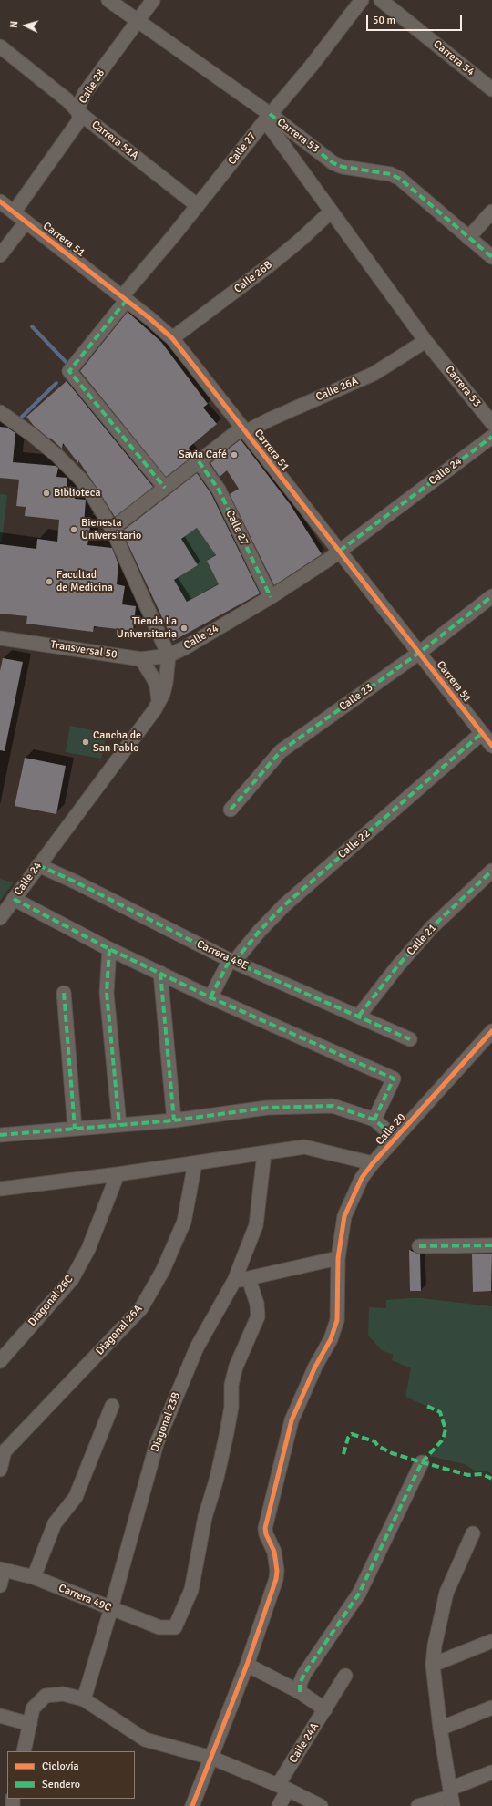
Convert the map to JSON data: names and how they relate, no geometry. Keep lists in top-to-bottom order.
{
  "streets": {
    "street": [
      "Carrera 54",
      "Calle 28",
      "Carrera 53",
      "Carrera 51A",
      "Calle 27",
      "Carrera 51",
      "Calle 26B",
      "Calle 26A",
      "Calle 24",
      "Transversal 50",
      "Calle 23",
      "Calle 22",
      "Calle 21",
      "Carrera 49E",
      "Calle 20",
      "Diagonal 26C",
      "Diagonal 26A",
      "Diagonal 23B",
      "Carrera 49C",
      "Calle 24A"
    ]
  },
  "crossings": [
    ["Calle 28", "Carrera 53"],
    ["Calle 28", "Carrera 51A"],
    ["Calle 28", "Carrera 51"],
    ["Carrera 53", "Calle 27"],
    ["Carrera 53", "Calle 26B"],
    ["Carrera 53", "Calle 26A"],
    ["Carrera 51A", "Calle 27"],
    ["Calle 27", "Carrera 51"],
    ["Calle 27", "Calle 26A"],
    ["Calle 27", "Calle 24"],
    ["Carrera 51", "Calle 26B"],
    ["Carrera 51", "Calle 26A"],
    ["Carrera 51", "Calle 24"],
    ["Carrera 51", "Calle 23"],
    ["Carrera 51", "Calle 22"],
    ["Calle 24", "Transversal 50"],
    ["Calle 24", "Carrera 49E"],
    ["Calle 22", "Carrera 49E"],
    ["Calle 21", "Carrera 49E"],
    ["Diagonal 23B", "Carrera 49C"]
  ],
  "places": [
    "Savia Café",
    "Biblioteca",
    "Bienesta Universitario",
    "Facultad de Medicina",
    "Tienda La Universitaria",
    "Cancha de San Pablo"
  ],
  "legend": ["Ciclovía", "Sendero"],
  "scale_bar": "50 m",
  "north": "left"
}
